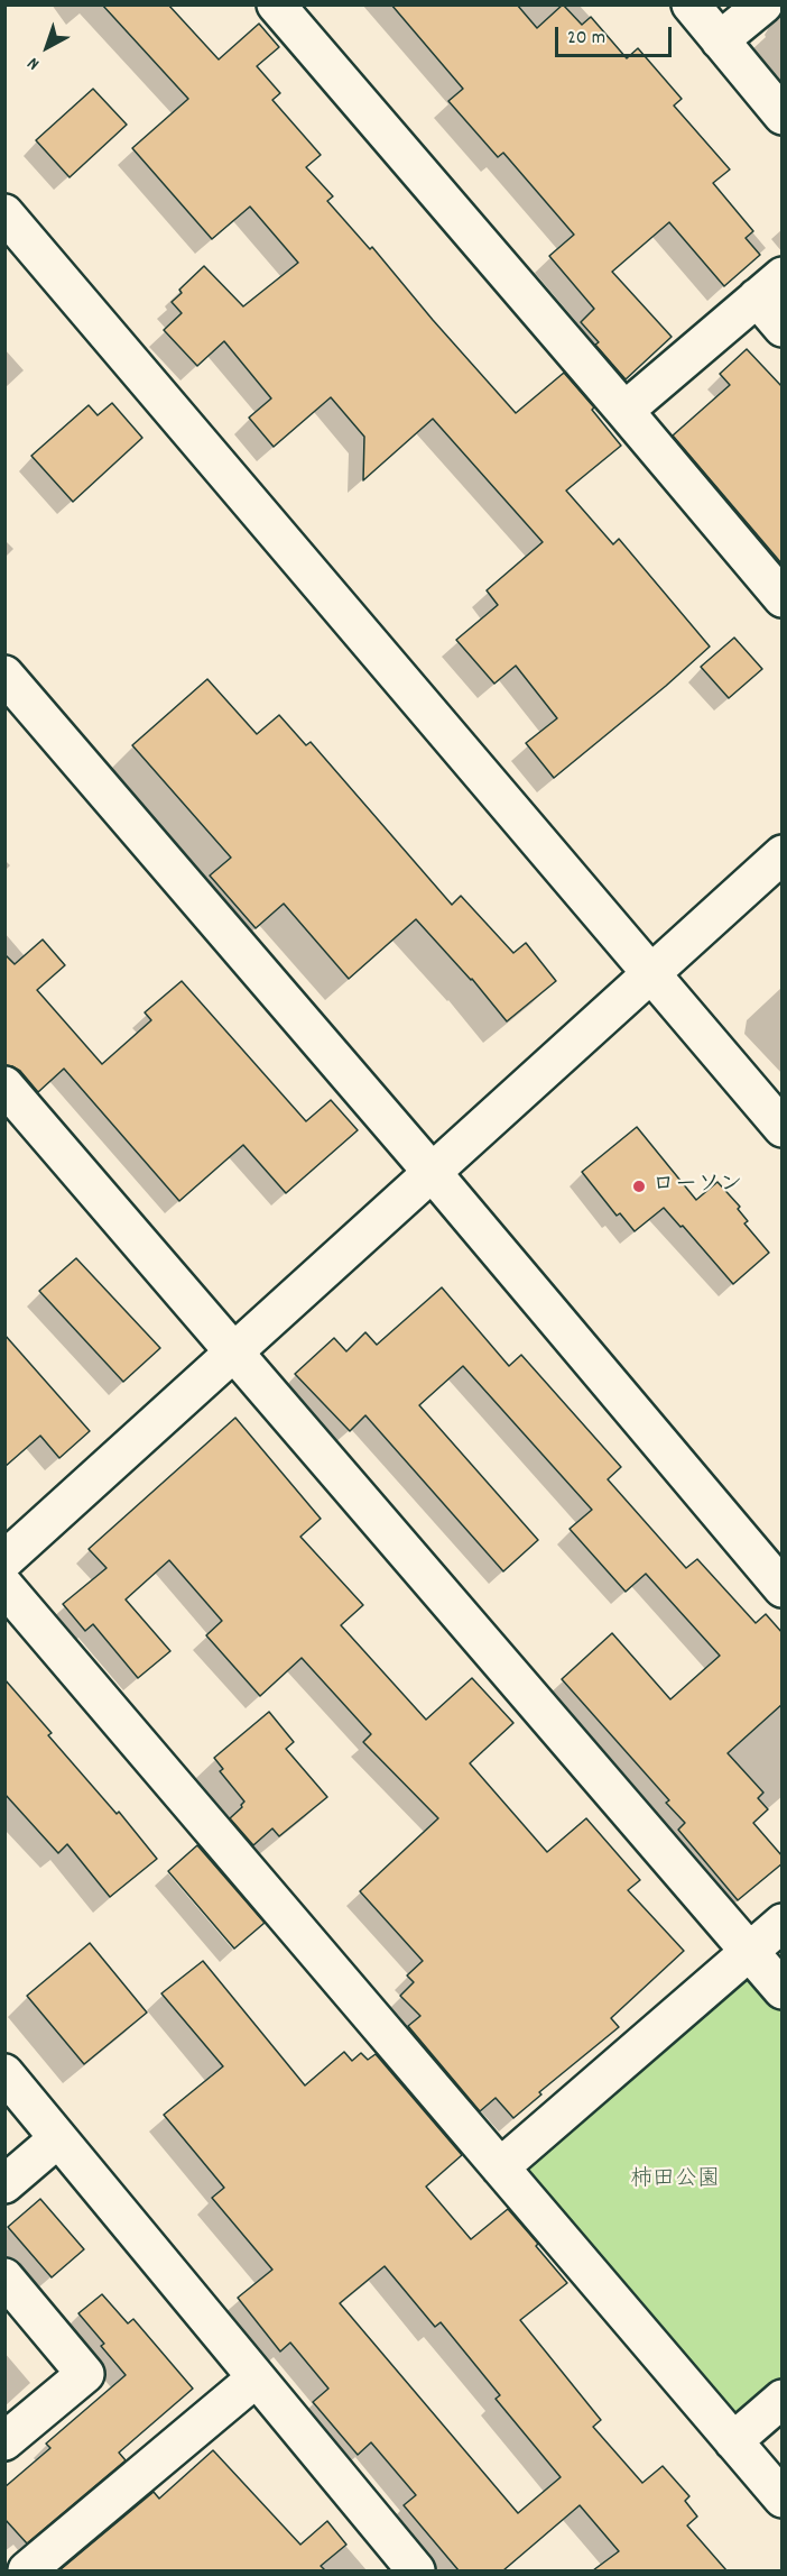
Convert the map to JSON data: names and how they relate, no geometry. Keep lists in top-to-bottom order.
{
  "parks": ["柿田公園"],
  "places": ["ローソン"],
  "scale_bar": "20 m",
  "north": "bottom left"
}
